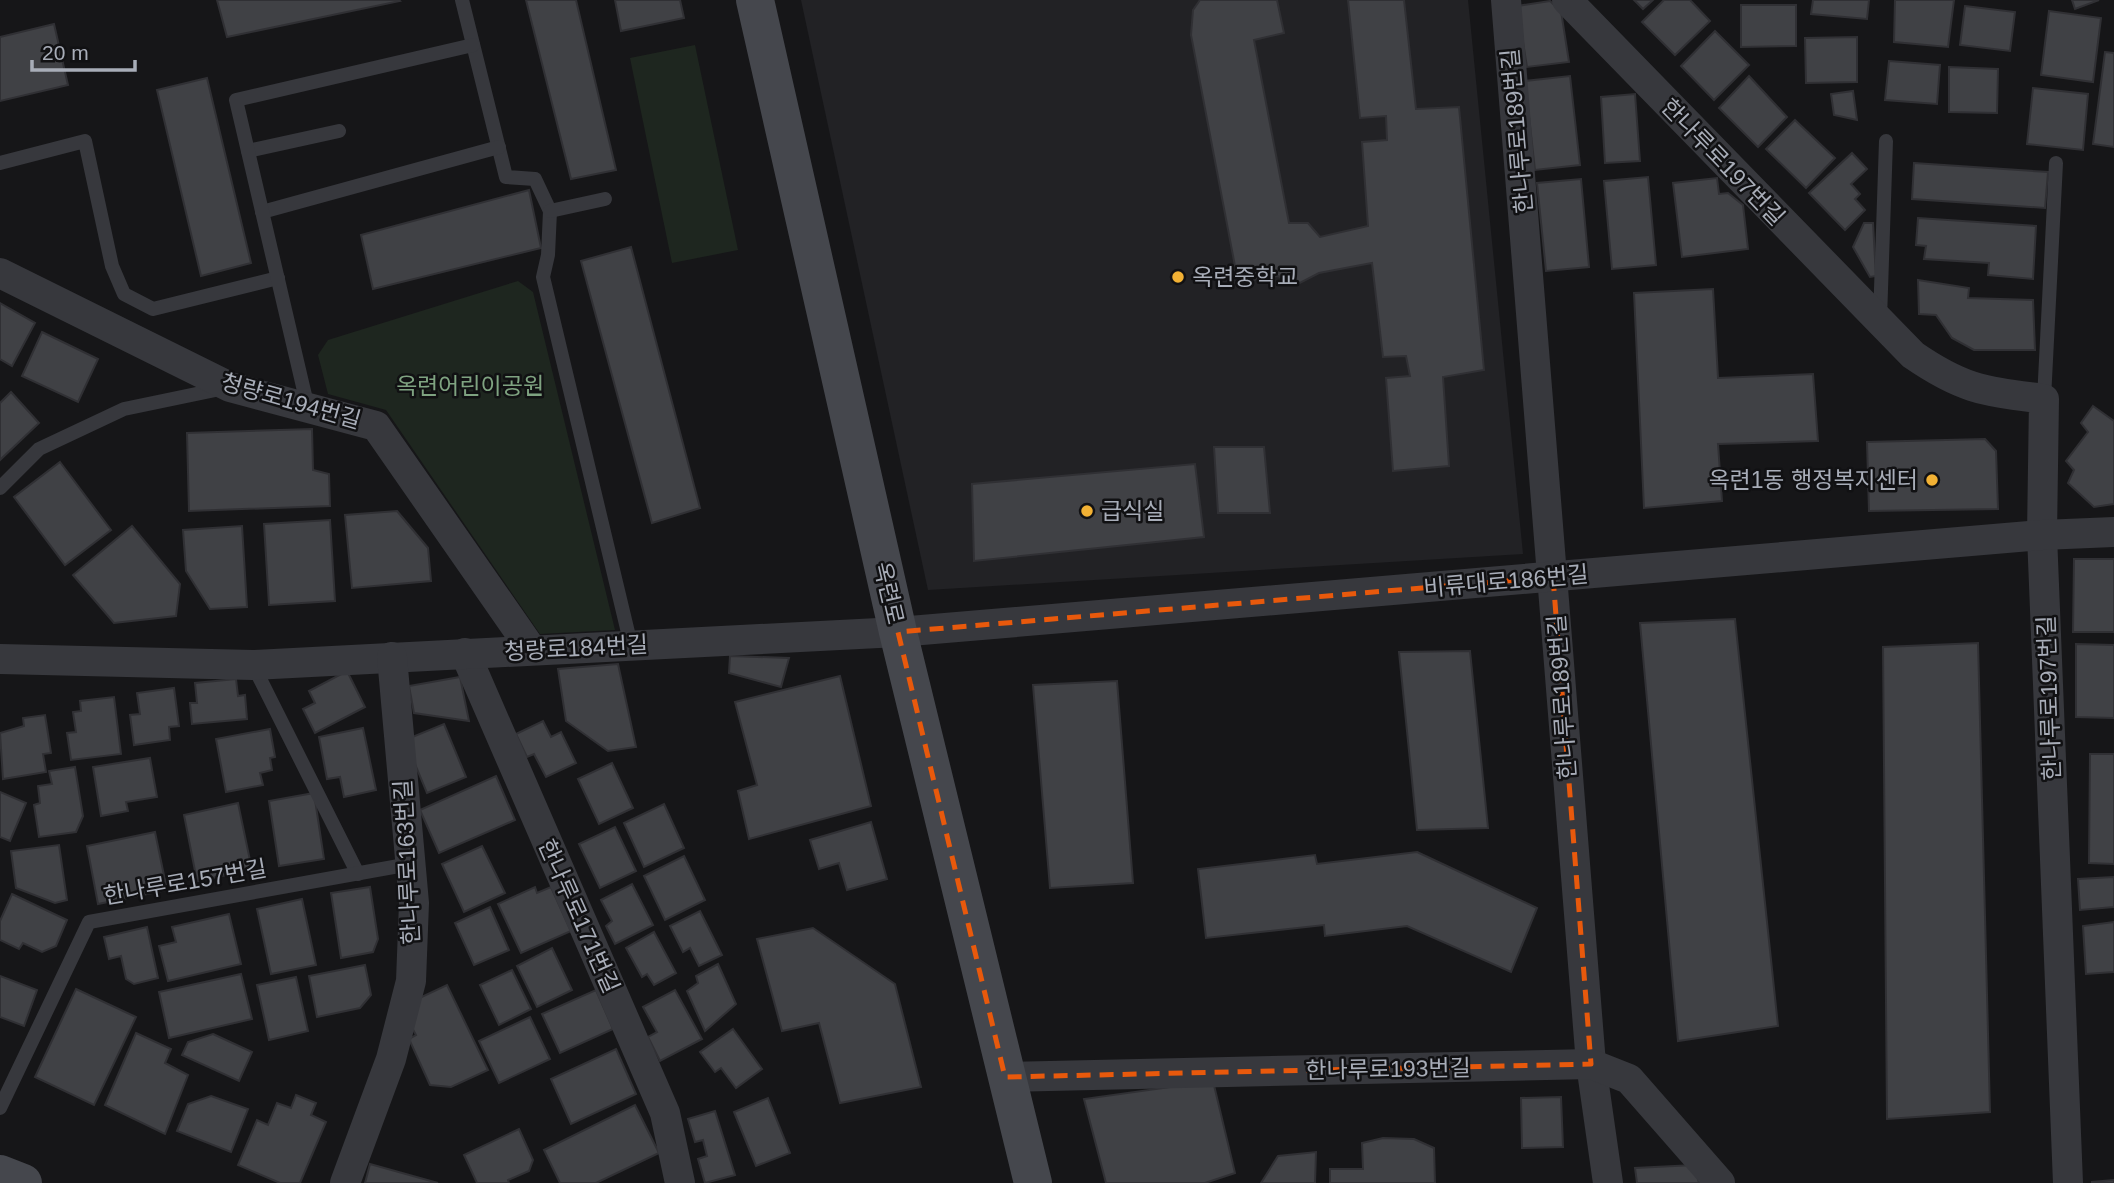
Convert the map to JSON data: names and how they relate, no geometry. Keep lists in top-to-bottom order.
{
  "streets": {
    "street": [
      "한나루로189번길",
      "한나루로197번길",
      "청량로194번길",
      "비류대로186번길",
      "옥련로",
      "청량로184번길",
      "한나루로163번길",
      "한나루로171번길",
      "한나루로193번길"
    ],
    "lane": ["한나루로157번길"]
  },
  "crossings": [
    ["한나루로189번길", "비류대로186번길"],
    ["한나루로189번길", "한나루로193번길"],
    ["한나루로197번길", "비류대로186번길"],
    ["청량로194번길", "청량로184번길"],
    ["비류대로186번길", "옥련로"],
    ["비류대로186번길", "청량로184번길"],
    ["옥련로", "청량로184번길"],
    ["옥련로", "한나루로193번길"],
    ["청량로184번길", "한나루로163번길"],
    ["청량로184번길", "한나루로171번길"],
    ["한나루로163번길", "한나루로157번길"]
  ],
  "parks": ["옥련어린이공원"],
  "places": ["옥련중학교", "옥련1동 행정복지센터", "급식실"],
  "scale_bar": "20 m"
}
